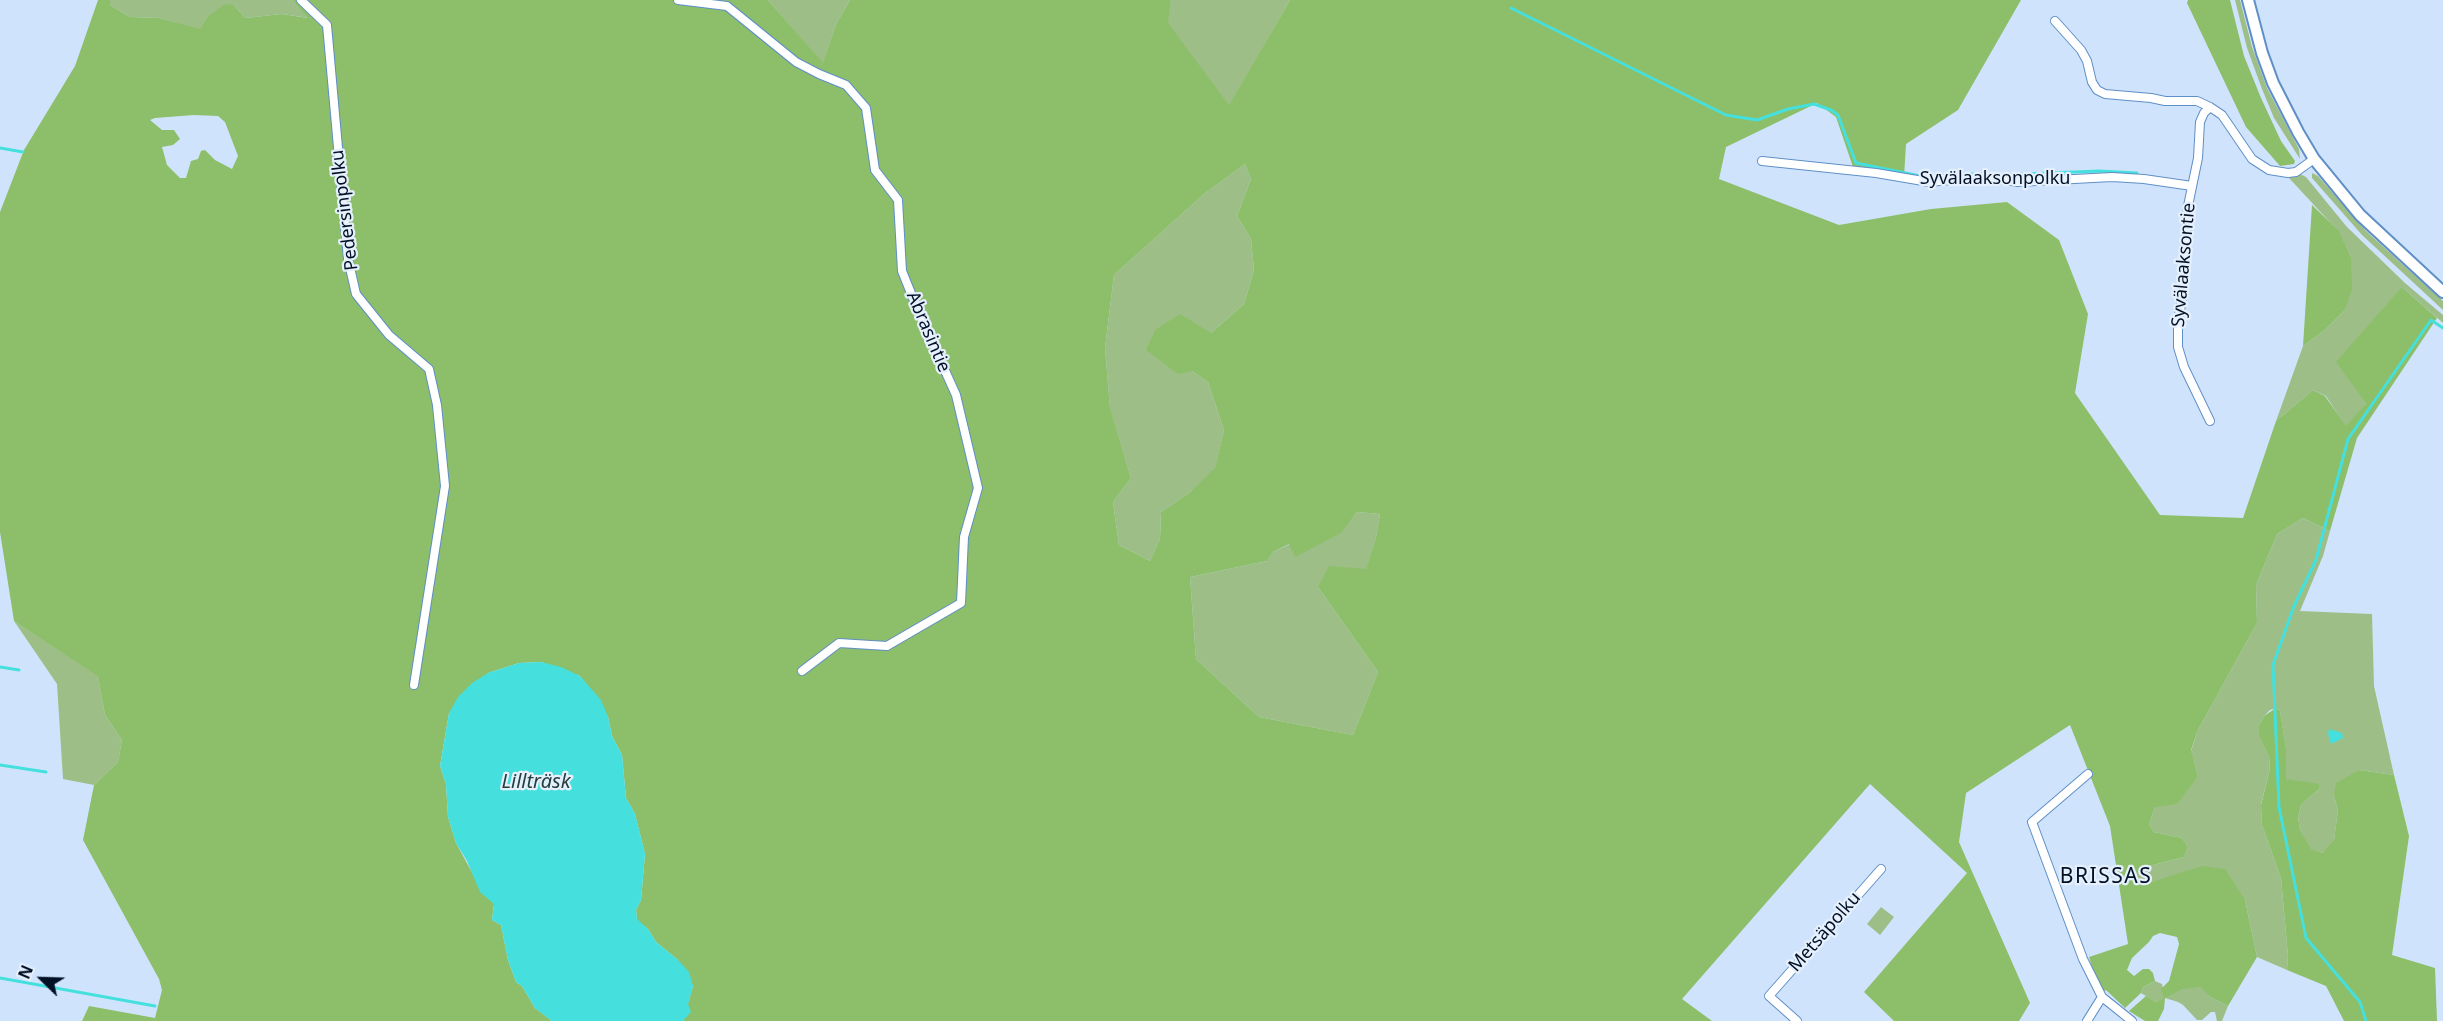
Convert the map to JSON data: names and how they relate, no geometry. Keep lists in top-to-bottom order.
{
  "streets": {
    "street": [
      "Syvälaaksonpolku",
      "Pedersinpolku",
      "Syvälaaksontie",
      "Abrasintie",
      "Metsäpolku"
    ]
  },
  "crossings": [
    ["Syvälaaksonpolku", "Syvälaaksontie"]
  ],
  "districts": ["BRISSAS"],
  "water": ["Lillträsk"],
  "north": "top left"
}
